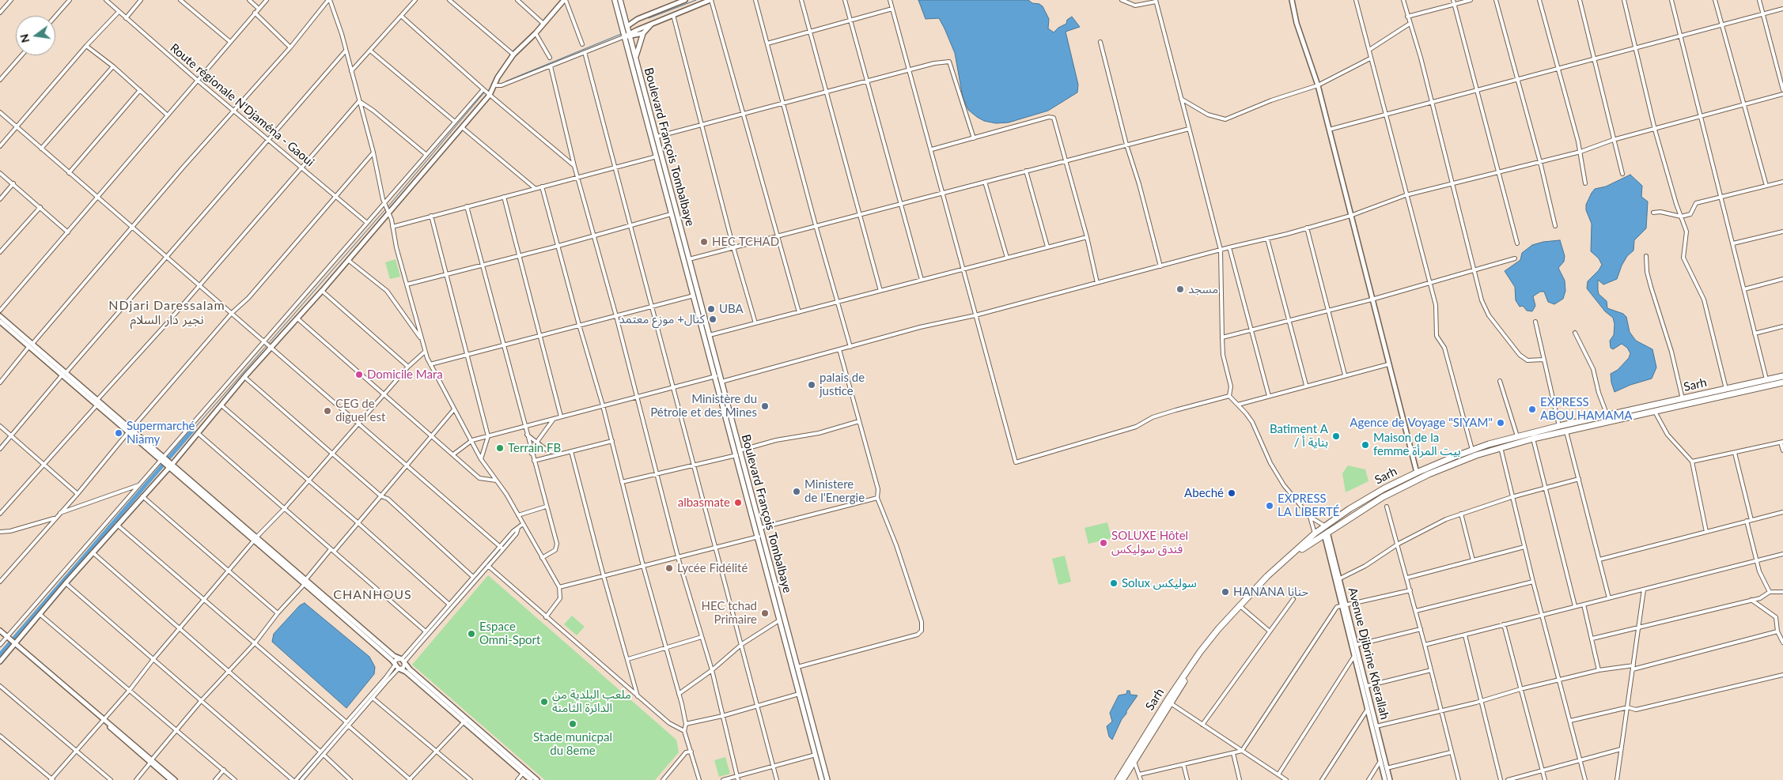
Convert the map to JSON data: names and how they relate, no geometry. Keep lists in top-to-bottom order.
{
  "streets": {
    "highway": ["Sarh"],
    "main road": ["Boulevard François Tombalbaye"],
    "street": ["Route régionale N'Djaména - Gaoui", "Avenue Djibrine Kherallah"]
  },
  "crossings": [
    ["Sarh", "Avenue Djibrine Kherallah"]
  ],
  "districts": ["NDjari Daressalam نجير دار السلام", "CHANHOUS"],
  "places": [
    "HEC TCHAD",
    "مسجد",
    "UBA",
    "كنال+ موزع معتمد",
    "Domicile Mara",
    "palais de justice",
    "Ministère du Pétrole et des Mines",
    "EXPRESS ABOU HAMAMA",
    "CEG de diguel est",
    "Agence de Voyage \"SIYAM\"",
    "Supermarché Niamy",
    "Batiment A / بناية أ",
    "Maison de la femme بيت المرأة",
    "Terrain FB",
    "Ministere de l'Energie",
    "Abeché",
    "albasmate",
    "EXPRESS LA LIBERTÉ",
    "SOLUXE Hôtel فندق سوليكس",
    "Lycée Fidélité",
    "Solux سوليكس",
    "HANANA حنانا",
    "HEC tchad Primaire",
    "Espace Omni-Sport",
    "ملعب البلدية من الدائرة الثامنة",
    "Stade municpal du 8eme"
  ],
  "north": "left"
}
